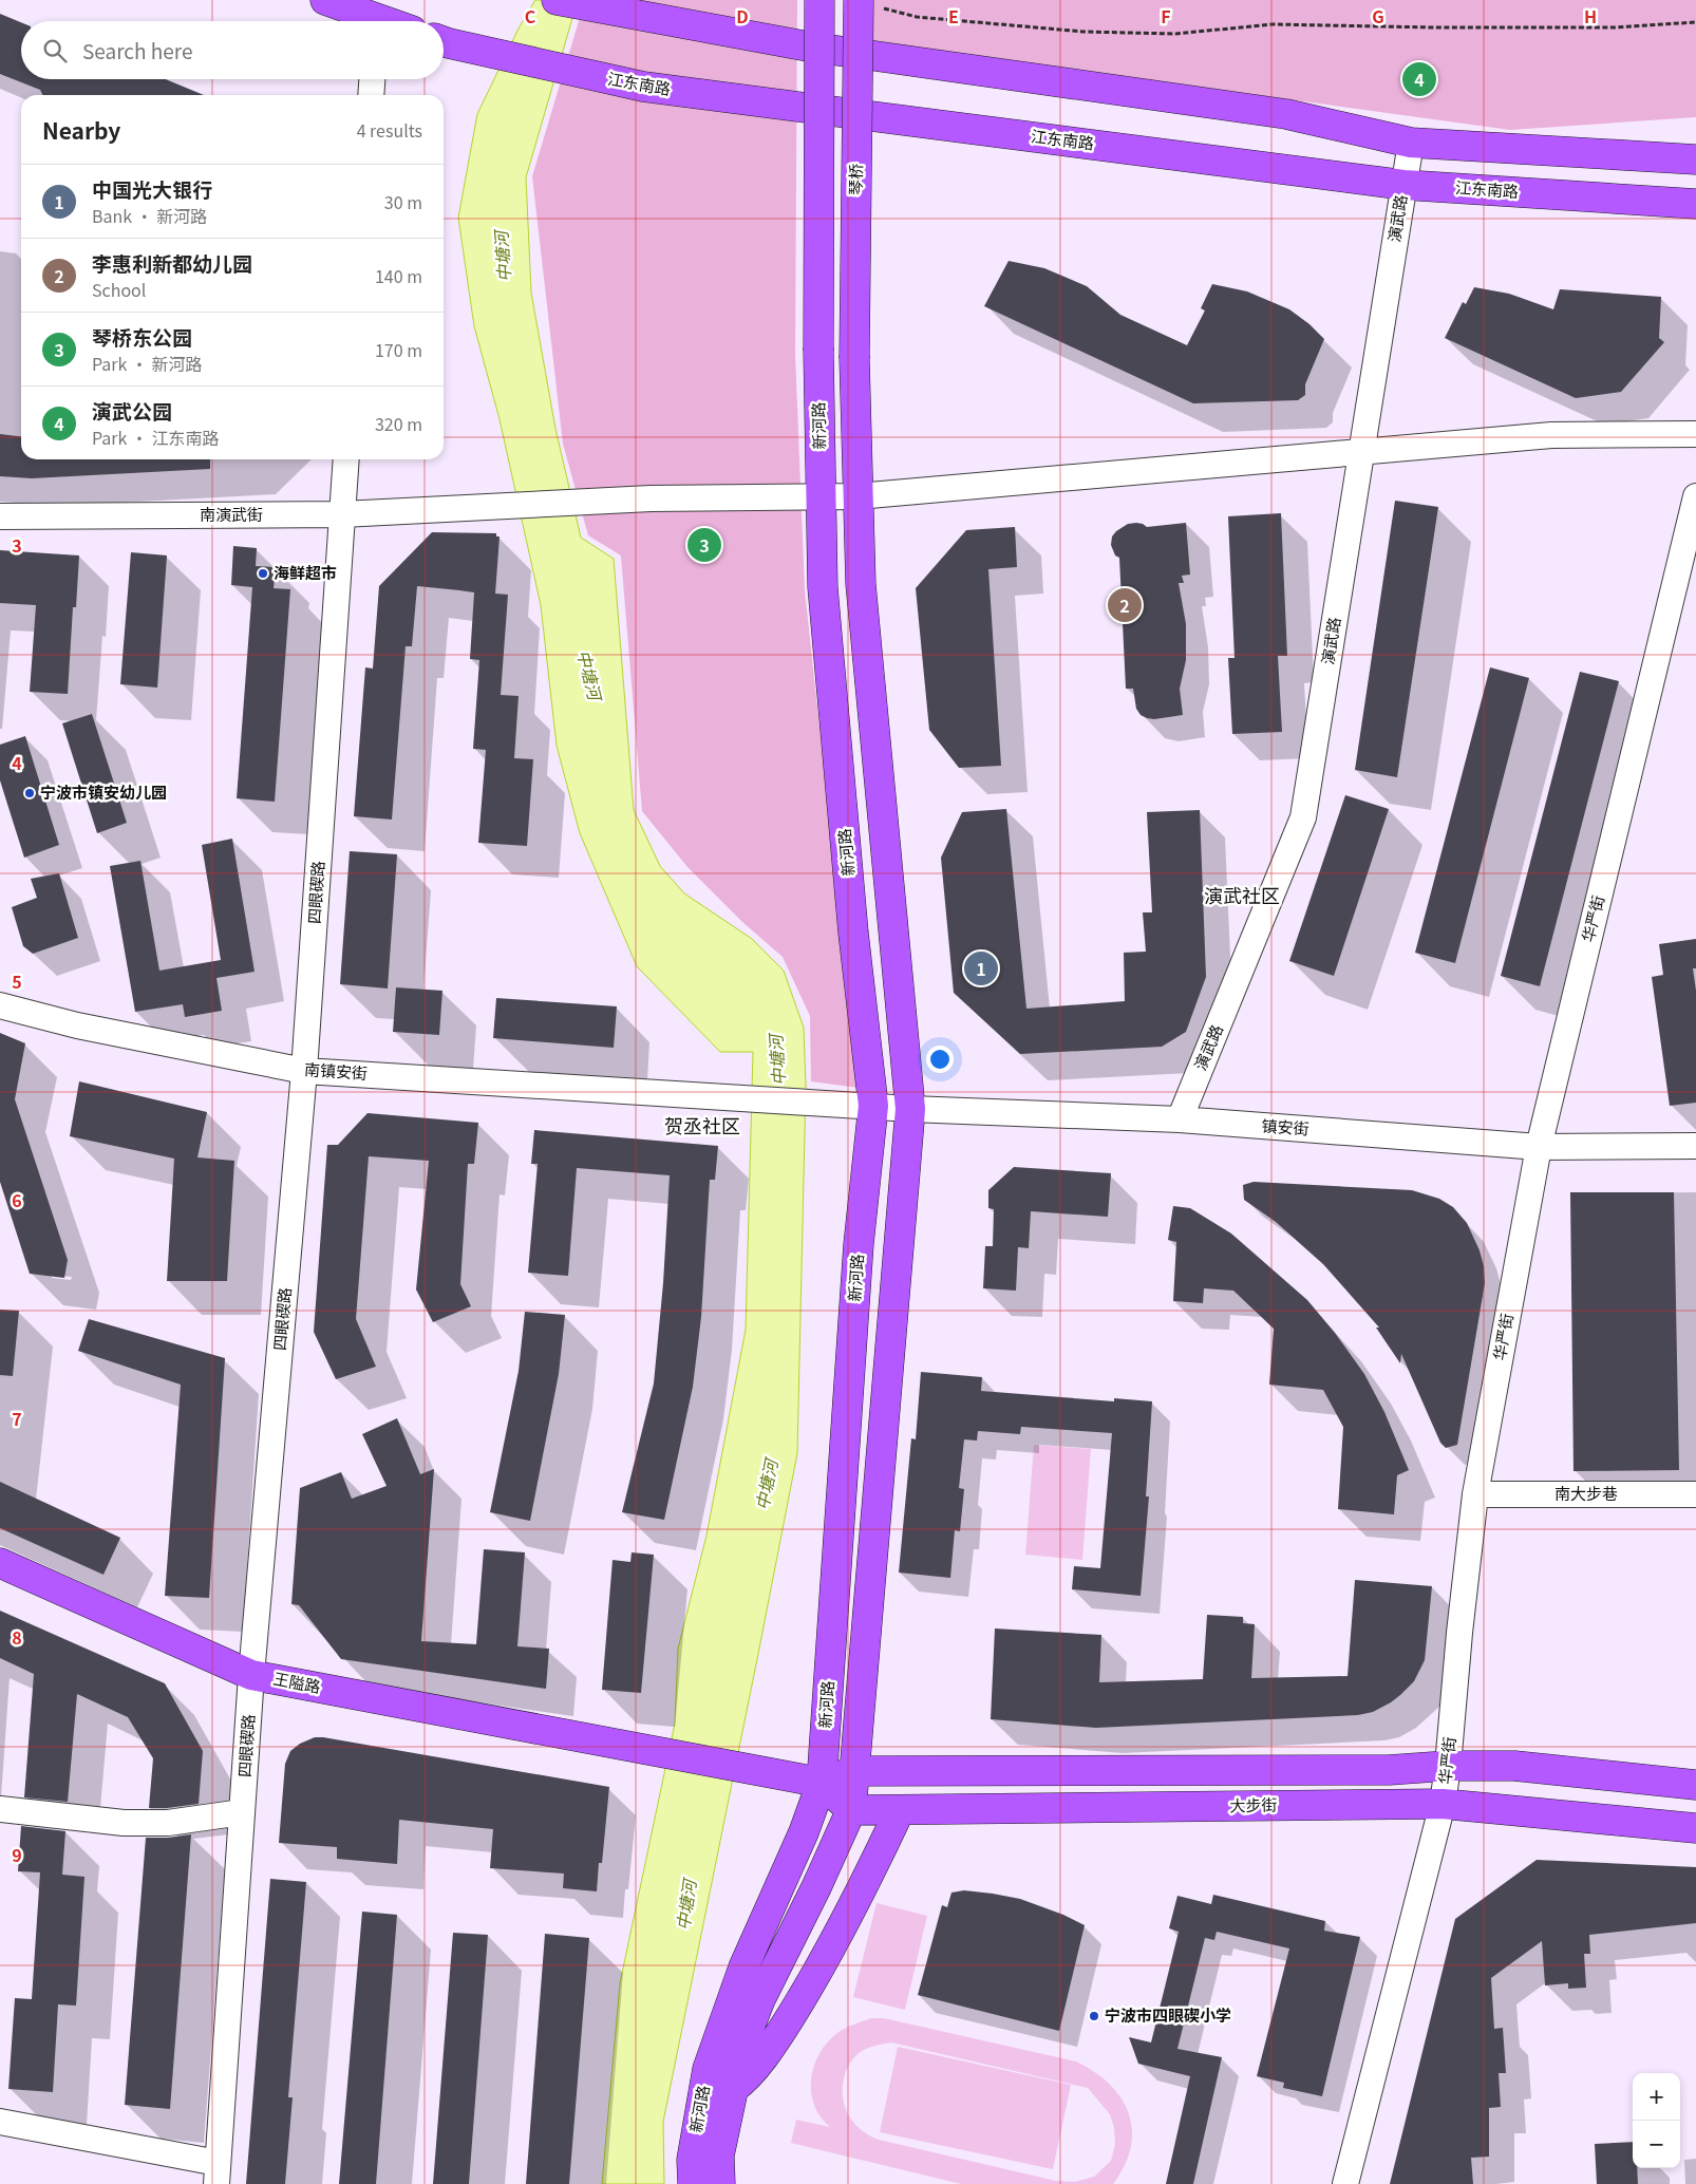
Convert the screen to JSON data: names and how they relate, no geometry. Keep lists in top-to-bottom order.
{
  "streets": {
    "main road": [
      "江东南路",
      "琴桥",
      "新河路",
      "王隘路",
      "大步街"
    ],
    "street": [
      "演武路",
      "南演武街",
      "四眼碶路",
      "华严街",
      "南镇安街",
      "镇安街",
      "南大步巷"
    ]
  },
  "crossings": [
    ["江东南路", "演武路"],
    ["琴桥", "新河路"],
    ["演武路", "南演武街"],
    ["演武路", "镇安街"],
    ["新河路", "南演武街"],
    ["新河路", "南镇安街"],
    ["新河路", "镇安街"],
    ["新河路", "王隘路"],
    ["新河路", "大步街"],
    ["南演武街", "四眼碶路"],
    ["四眼碶路", "南镇安街"],
    ["四眼碶路", "王隘路"],
    ["华严街", "镇安街"],
    ["华严街", "南大步巷"],
    ["华严街", "大步街"],
    ["南镇安街", "镇安街"]
  ],
  "districts": ["演武社区", "贺丞社区"],
  "water": ["中塘河"],
  "places": ["海鲜超市", "宁波市镇安幼儿园", "宁波市四眼碶小学"],
  "page": {
    "search": "Search here",
    "pins": [
      "4",
      "3",
      "2",
      "1"
    ],
    "heading": ["Nearby", "4 results"],
    "list": [
      {
        "mark": "1",
        "name": "中国光大银行",
        "note": "Bank · 新河路",
        "value": "30 m"
      },
      {
        "mark": "2",
        "name": "李惠利新都幼儿园",
        "note": "School",
        "value": "140 m"
      },
      {
        "mark": "3",
        "name": "琴桥东公园",
        "note": "Park · 新河路",
        "value": "170 m"
      },
      {
        "mark": "4",
        "name": "演武公园",
        "note": "Park · 江东南路",
        "value": "320 m"
      }
    ],
    "map_buttons": ["+", "−"]
  },
  "grid": {
    "columns": [
      "C",
      "D",
      "E",
      "F",
      "G",
      "H"
    ],
    "rows": [
      "3",
      "4",
      "5",
      "6",
      "7",
      "8",
      "9"
    ]
  }
}
